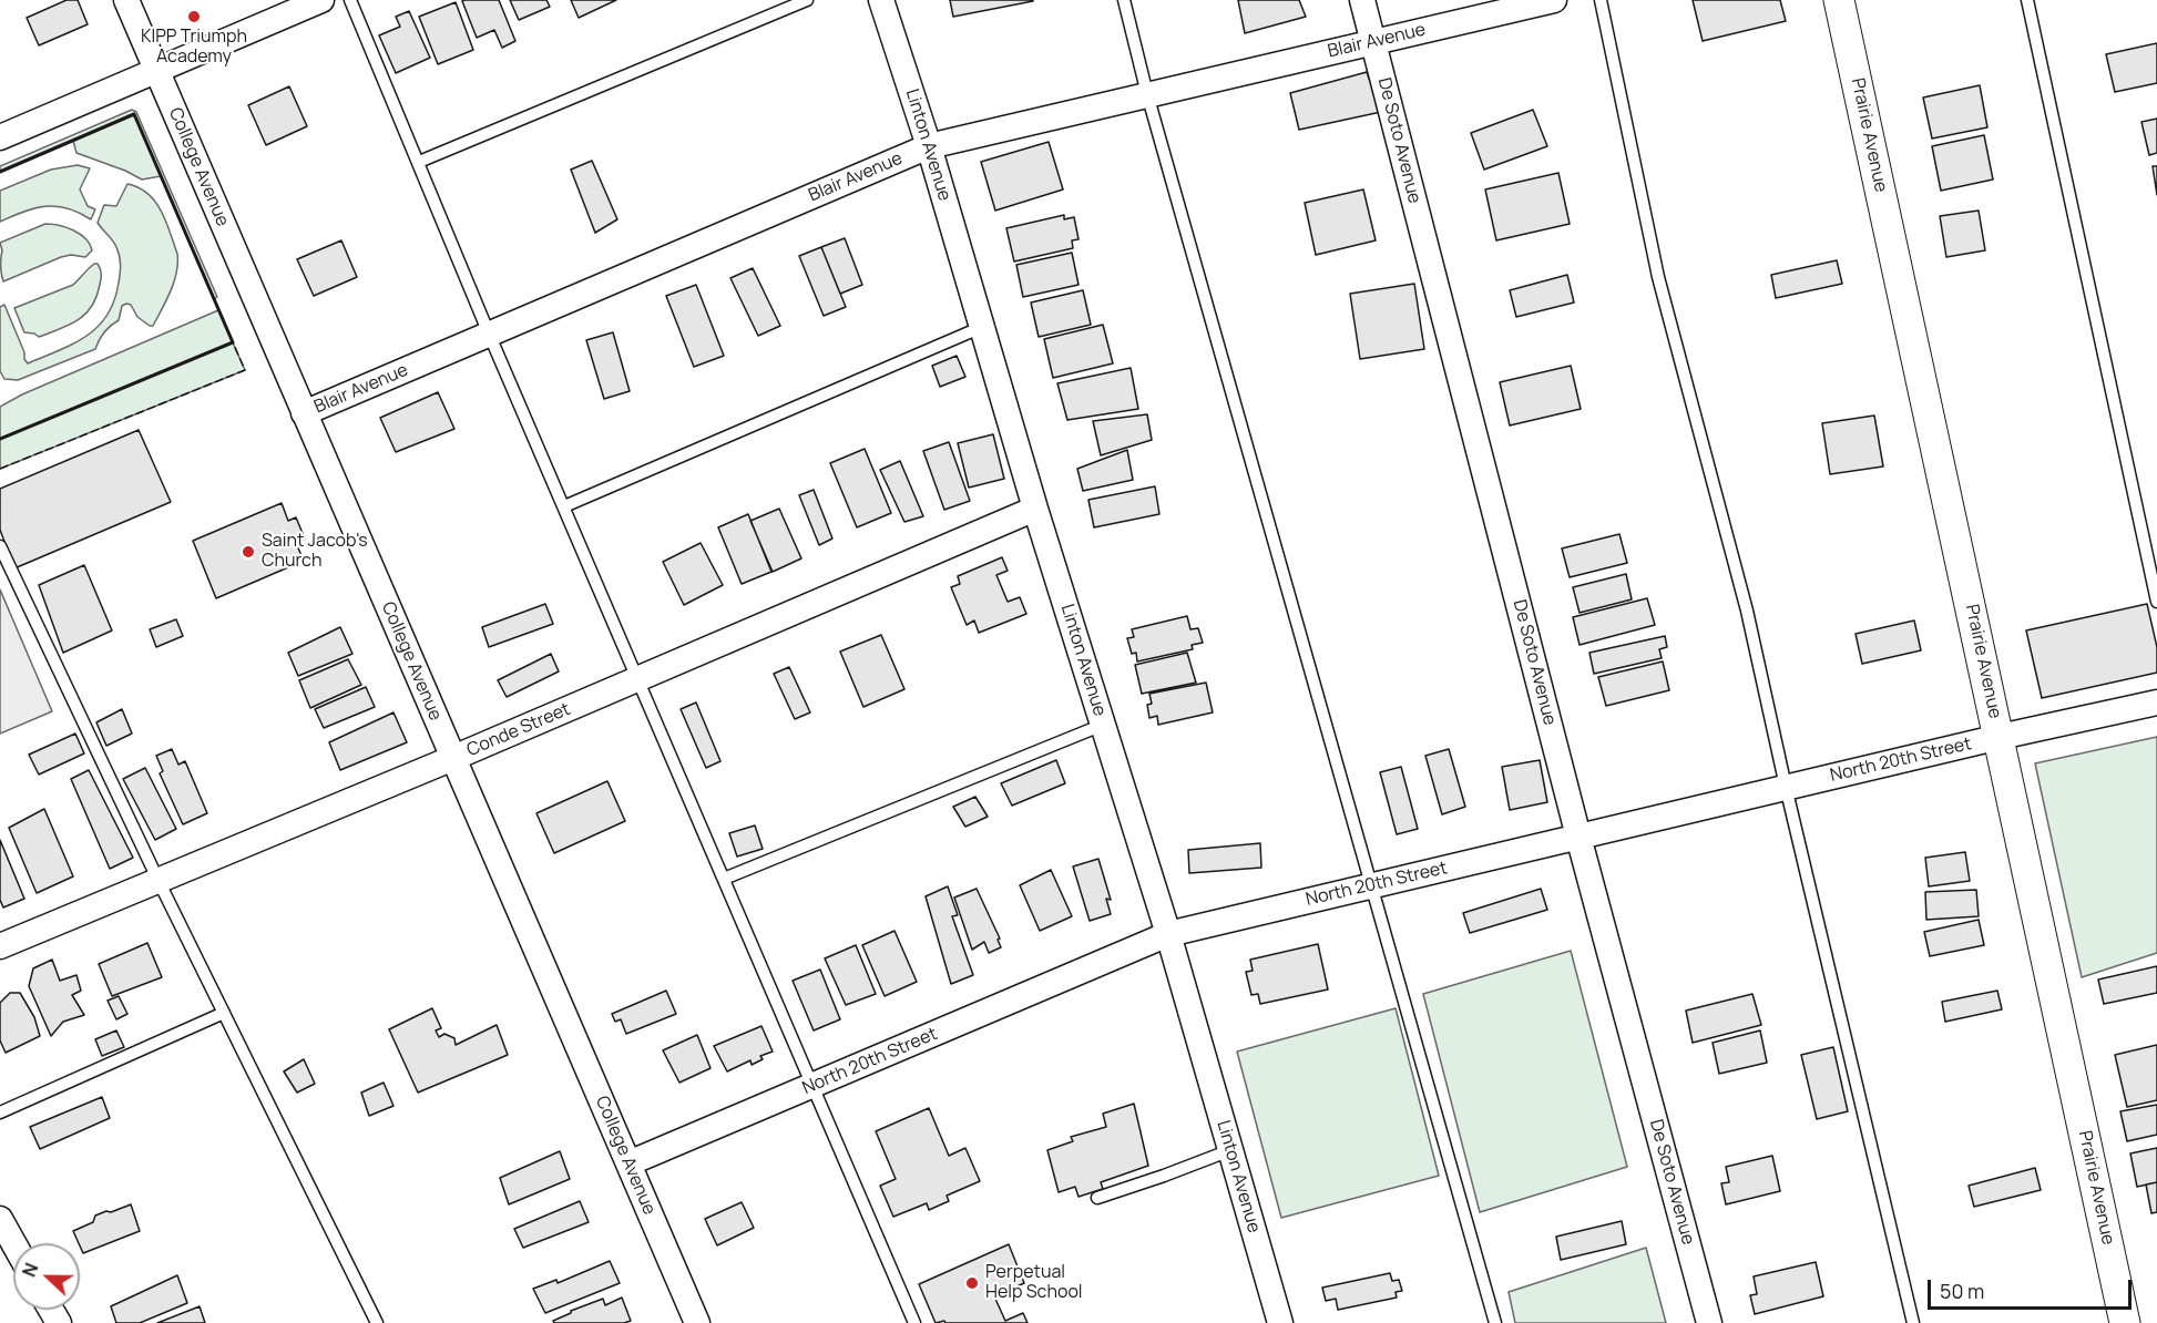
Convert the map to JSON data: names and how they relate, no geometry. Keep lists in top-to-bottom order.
{
  "streets": {
    "street": [
      "Blair Avenue",
      "Prairie Avenue",
      "De Soto Avenue",
      "Linton Avenue",
      "College Avenue",
      "Conde Street",
      "North 20th Street"
    ]
  },
  "crossings": [
    ["Blair Avenue", "De Soto Avenue"],
    ["Blair Avenue", "Linton Avenue"],
    ["Blair Avenue", "College Avenue"],
    ["Prairie Avenue", "North 20th Street"],
    ["De Soto Avenue", "North 20th Street"],
    ["Linton Avenue", "Conde Street"],
    ["Linton Avenue", "North 20th Street"],
    ["College Avenue", "Conde Street"],
    ["College Avenue", "North 20th Street"]
  ],
  "places": ["KIPP Triumph Academy", "Saint Jacob's Church", "Perpetual Help School"],
  "scale_bar": "50 m",
  "north": "left"
}
